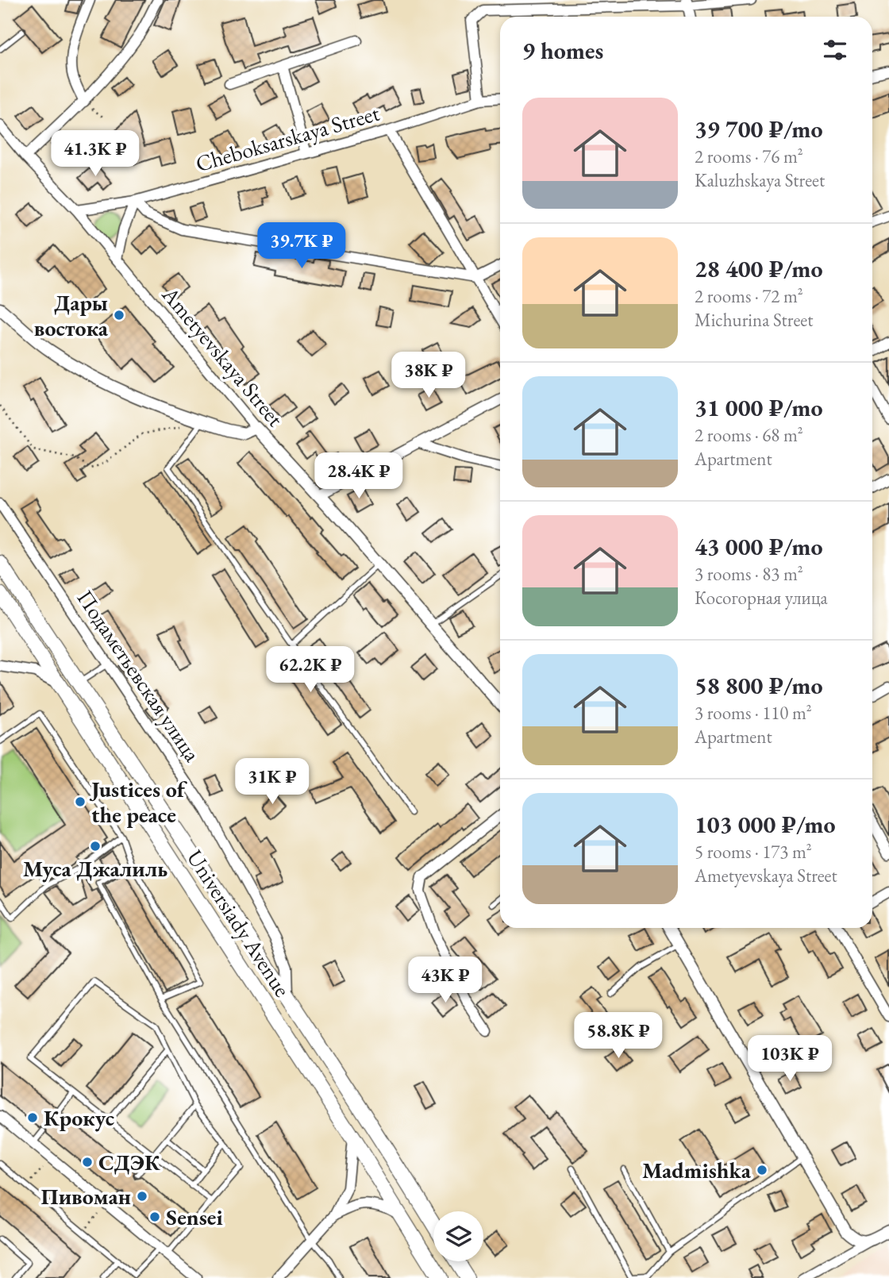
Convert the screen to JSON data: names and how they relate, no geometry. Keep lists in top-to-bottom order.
{
  "streets": {
    "main road": ["Universiady Avenue"],
    "street": ["Cheboksarskaya Street", "Ametyevskaya Street", "Подаметьевская улица"]
  },
  "crossings": [
    ["Cheboksarskaya Street", "Ametyevskaya Street"],
    ["Подаметьевская улица", "Universiady Avenue"]
  ],
  "places": [
    "Дары востока",
    "Justices of the peace",
    "Муса Джалиль",
    "Крокус",
    "СДЭК",
    "Madmishka",
    "Пивоман",
    "Sensei"
  ],
  "page": {
    "heading": "9 homes",
    "list": [
      {
        "name": "39 700 ₽/mo",
        "note": "2 rooms · 76 m² · Kaluzhskaya Street"
      },
      {
        "name": "28 400 ₽/mo",
        "note": "2 rooms · 72 m² · Michurina Street"
      },
      {
        "name": "31 000 ₽/mo",
        "note": "2 rooms · 68 m² · Apartment"
      },
      {
        "name": "43 000 ₽/mo",
        "note": "3 rooms · 83 m² · Косогорная улица"
      },
      {
        "name": "58 800 ₽/mo",
        "note": "3 rooms · 110 m² · Apartment"
      },
      {
        "name": "103 000 ₽/mo",
        "note": "5 rooms · 173 m² · Ametyevskaya Street"
      }
    ],
    "price": [
      "41.3K ₽",
      "39.7K ₽",
      "38K ₽",
      "28.4K ₽",
      "62.2K ₽",
      "31K ₽",
      "43K ₽",
      "58.8K ₽",
      "103K ₽"
    ]
  }
}
